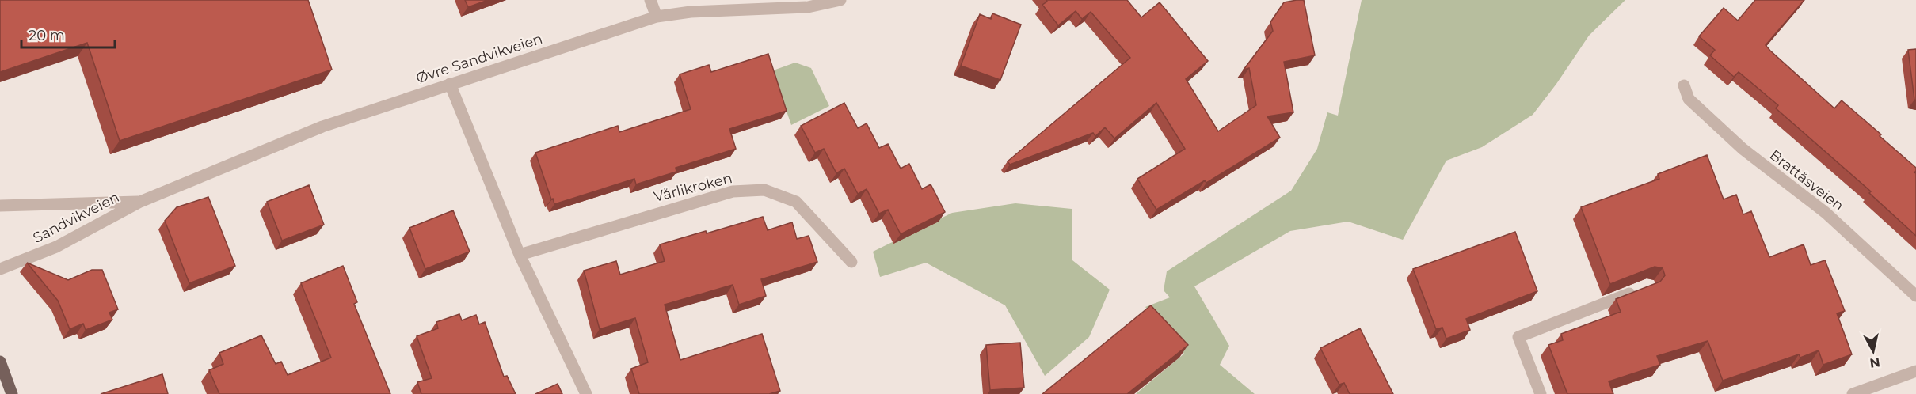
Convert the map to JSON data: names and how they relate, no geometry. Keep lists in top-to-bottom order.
{
  "streets": {
    "street": [
      "Øvre Sandvikveien",
      "Brattåsveien",
      "Vårlikroken",
      "Sandvikveien"
    ]
  },
  "crossings": [
    ["Øvre Sandvikveien", "Sandvikveien"]
  ],
  "scale_bar": "20 m",
  "north": "bottom"
}
